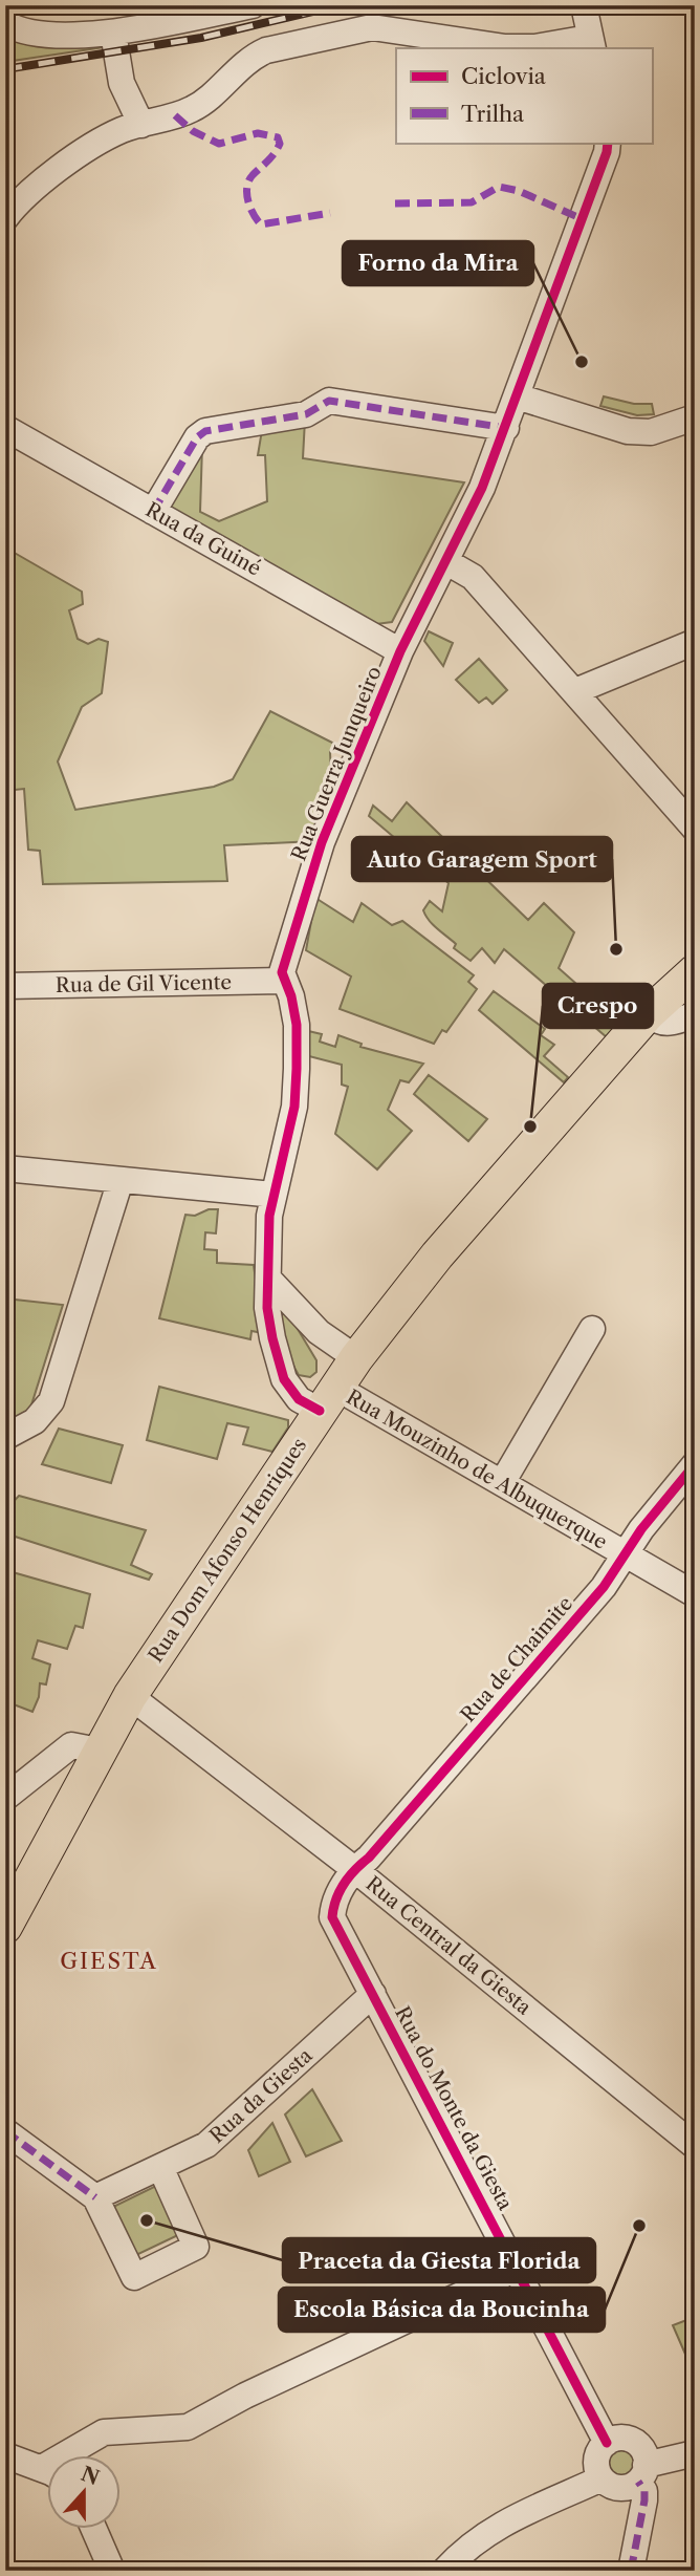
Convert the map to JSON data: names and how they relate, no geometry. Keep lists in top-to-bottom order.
{
  "streets": {
    "main road": ["Rua Dom Afonso Henriques"],
    "street": [
      "Rua da Guiné",
      "Rua Guerra Junqueiro",
      "Rua de Gil Vicente",
      "Rua Mouzinho de Albuquerque",
      "Rua de Chaimite",
      "Rua Central da Giesta",
      "Rua da Giesta",
      "Rua do Monte da Giesta"
    ]
  },
  "crossings": [
    ["Rua da Guiné", "Rua Guerra Junqueiro"],
    ["Rua Guerra Junqueiro", "Rua de Gil Vicente"],
    ["Rua Mouzinho de Albuquerque", "Rua Dom Afonso Henriques"],
    ["Rua Mouzinho de Albuquerque", "Rua de Chaimite"],
    ["Rua Dom Afonso Henriques", "Rua Central da Giesta"],
    ["Rua de Chaimite", "Rua Central da Giesta"],
    ["Rua de Chaimite", "Rua do Monte da Giesta"],
    ["Rua Central da Giesta", "Rua do Monte da Giesta"],
    ["Rua da Giesta", "Rua do Monte da Giesta"]
  ],
  "districts": ["GIESTA"],
  "places": [
    "Forno da Mira",
    "Auto Garagem Sport",
    "Crespo",
    "Praceta da Giesta Florida",
    "Escola Básica da Boucinha"
  ],
  "legend": ["Ciclovia", "Trilha"],
  "north": "top"
}
